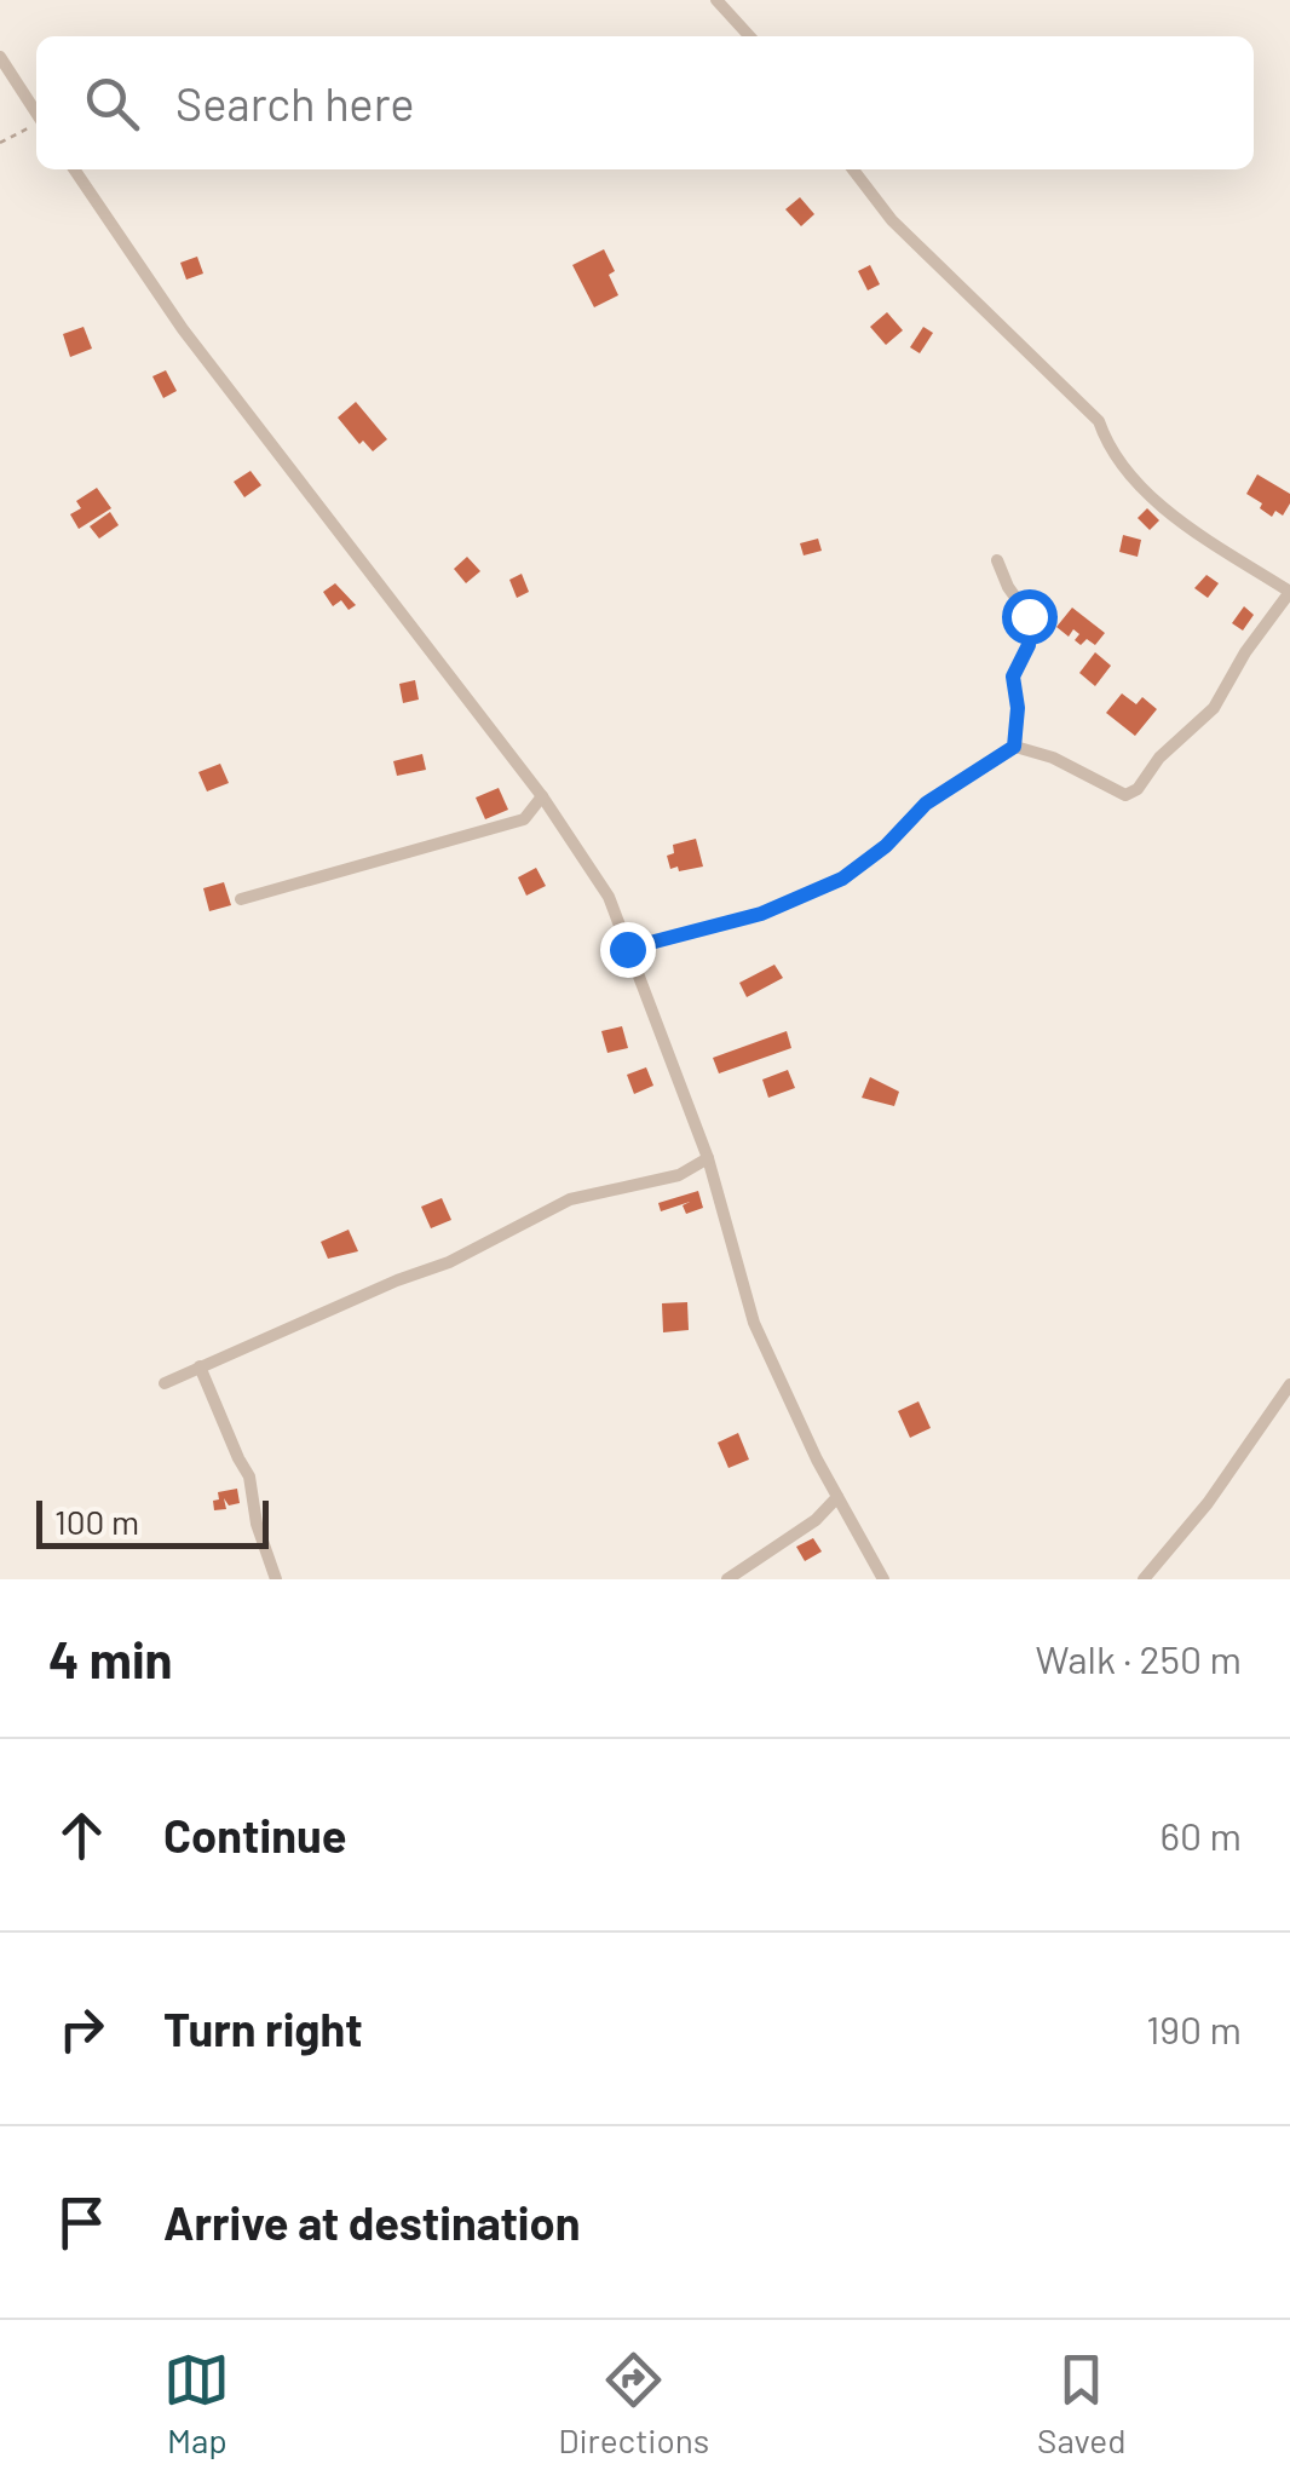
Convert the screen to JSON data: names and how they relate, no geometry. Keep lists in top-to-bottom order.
{
  "scale_bar": "100 m",
  "page": {
    "search": "Search here",
    "scale": "100 m",
    "heading": ["4 min", "Walk · 250 m"],
    "list": [
      ["Continue", "60 m"],
      ["Turn right", "190 m"],
      "Arrive at destination"
    ],
    "nav": ["Map", "Directions", "Saved"]
  }
}
